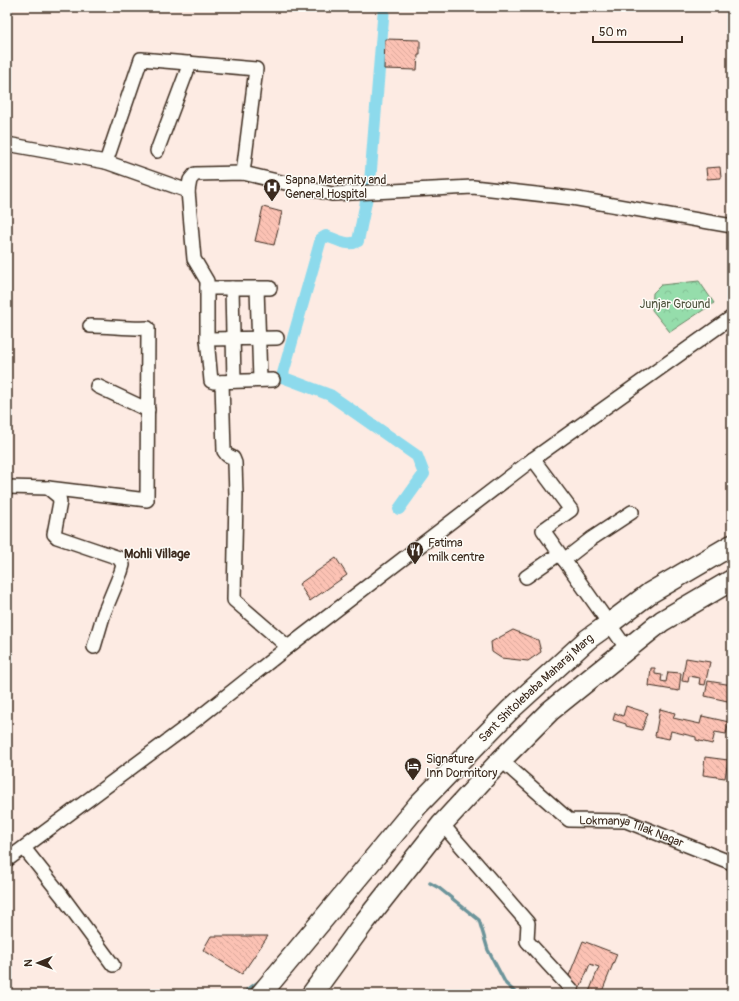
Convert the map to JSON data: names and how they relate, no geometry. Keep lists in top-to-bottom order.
{
  "streets": {
    "main road": ["Sant Shitolebaba Maharaj Marg"],
    "street": ["Lokmanya Tilak Nagar"]
  },
  "districts": ["Mohli Village"],
  "parks": ["Junjar Ground"],
  "places": {
    "hospital": ["Sapna Maternity and General Hospital"],
    "restaurant": ["Fatima milk centre"],
    "hotel": ["Signature Inn Dormitory"]
  },
  "scale_bar": "50 m",
  "north": "left"
}
